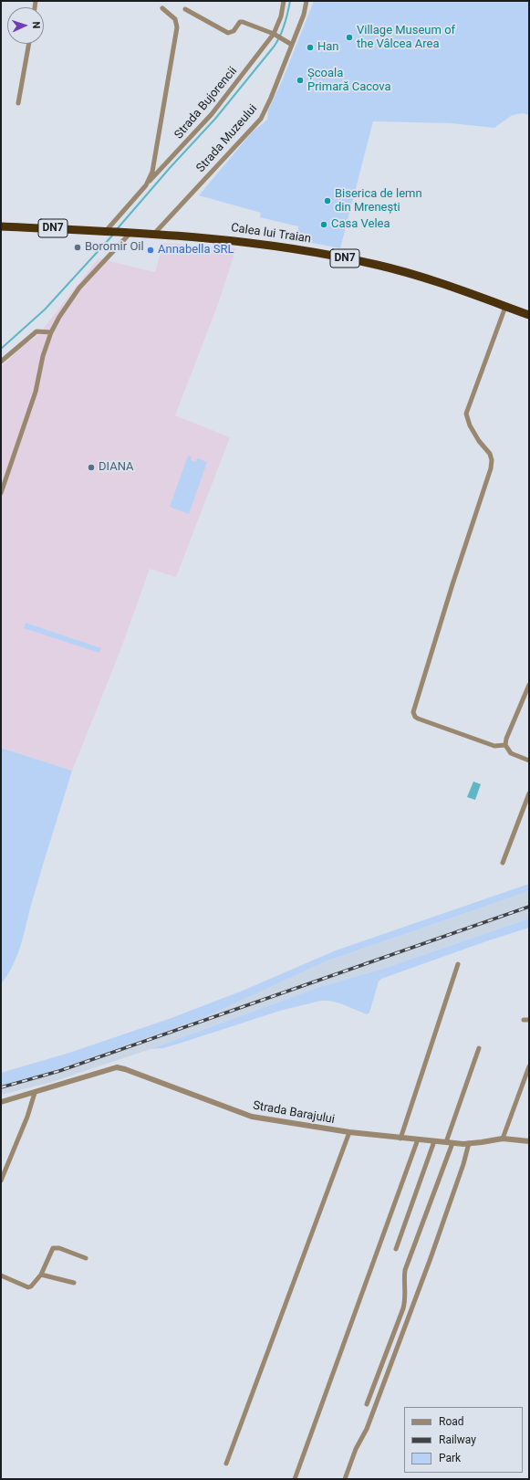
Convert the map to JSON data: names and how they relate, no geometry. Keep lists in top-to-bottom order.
{
  "streets": {
    "highway": ["DN7", "Calea lui Traian"],
    "street": ["Strada Bujorencii", "Strada Muzeului", "Strada Barajului"]
  },
  "crossings": [
    ["Strada Bujorencii", "Calea lui Traian"],
    ["Strada Muzeului", "Calea lui Traian"]
  ],
  "places": [
    "Village Museum of the Vâlcea Area",
    "Han",
    "Școala Primară Cacova",
    "Biserica de lemn din Mrenești",
    "Casa Velea",
    "Boromir Oil",
    "Annabella SRL",
    "DIANA"
  ],
  "legend": ["Road", "Railway", "Park"],
  "north": "right"
}
